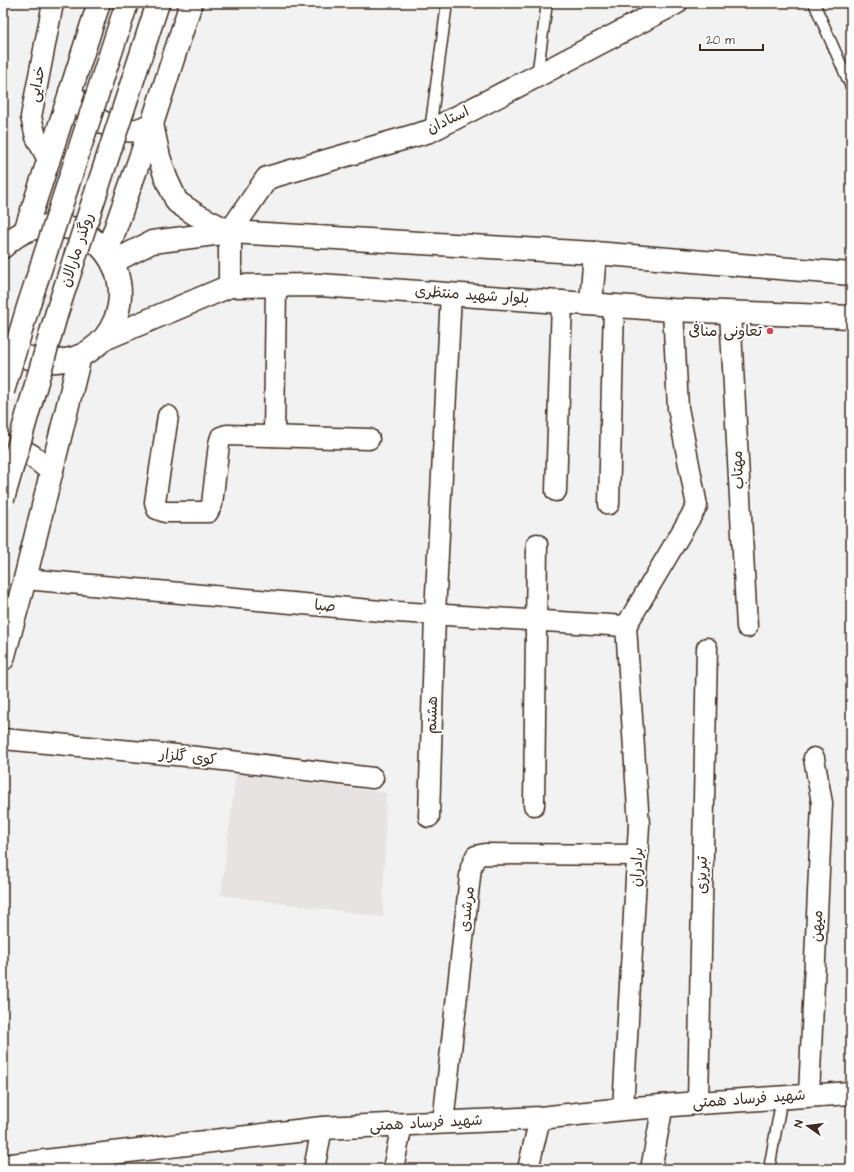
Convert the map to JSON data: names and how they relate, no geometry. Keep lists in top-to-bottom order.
{
  "streets": {
    "main road": [
      "استادان",
      "روگذر مارالان",
      "بلوار شهید منتظری",
      "شهید فرساد همتی"
    ],
    "street": [
      "خدایی",
      "مهتاب",
      "صبا",
      "هشتم",
      "کوی گلزار",
      "برادران",
      "تبریزی",
      "مرشدی",
      "میهن"
    ]
  },
  "crossings": [
    ["بلوار شهید منتظری", "مهتاب"],
    ["بلوار شهید منتظری", "هشتم"],
    ["صبا", "هشتم"],
    ["صبا", "برادران"],
    ["برادران", "مرشدی"],
    ["برادران", "شهید فرساد همتی"],
    ["تبریزی", "شهید فرساد همتی"],
    ["مرشدی", "شهید فرساد همتی"],
    ["میهن", "شهید فرساد همتی"]
  ],
  "places": ["تعاونی منافی"],
  "scale_bar": "20 m",
  "north": "left"
}
